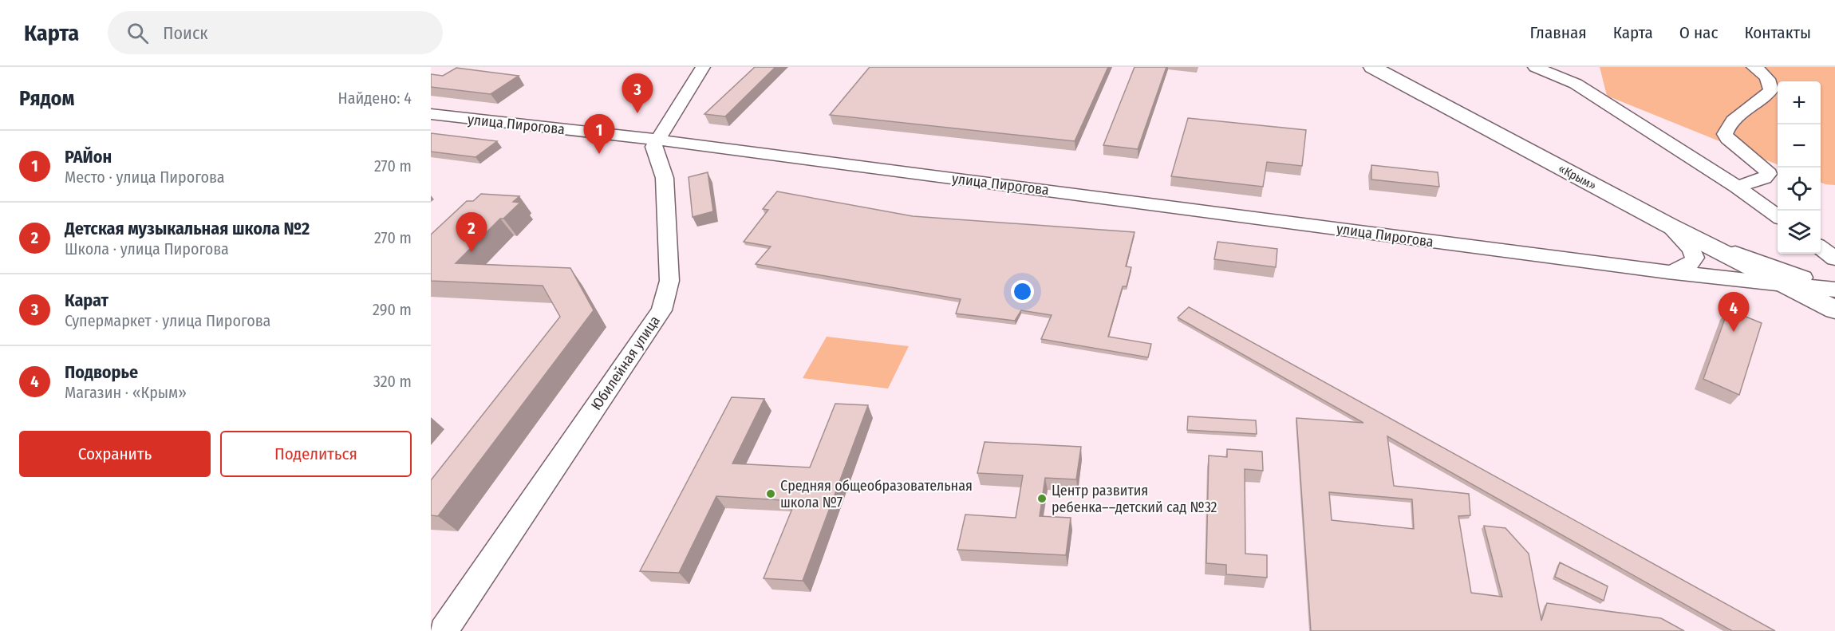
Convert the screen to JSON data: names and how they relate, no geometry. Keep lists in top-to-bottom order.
{
  "streets": {
    "highway": ["«Крым»"],
    "street": ["улица Пирогова", "Юбилейная улица"]
  },
  "crossings": [
    ["улица Пирогова", "Юбилейная улица"]
  ],
  "places": ["Средняя общеобразовательная школа №7", "Центр развития ребенка––детский сад №32"],
  "page": {
    "header": "Карта",
    "search": "Поиск",
    "nav": [
      "Главная",
      "Карта",
      "О нас",
      "Контакты"
    ],
    "heading": ["Рядом", "Найдено: 4"],
    "pins": [
      "3",
      "1",
      "2",
      "4"
    ],
    "map_buttons": ["+", "−"],
    "list": [
      {
        "mark": "1",
        "name": "РАЙон",
        "note": "Место · улица Пирогова",
        "value": "270 m"
      },
      {
        "mark": "2",
        "name": "Детская музыкальная школа №2",
        "note": "Школа · улица Пирогова",
        "value": "270 m"
      },
      {
        "mark": "3",
        "name": "Карат",
        "note": "Супермаркет · улица Пирогова",
        "value": "290 m"
      },
      {
        "mark": "4",
        "name": "Подворье",
        "note": "Магазин · «Крым»",
        "value": "320 m"
      }
    ],
    "buttons": ["Сохранить", "Поделиться"]
  }
}
